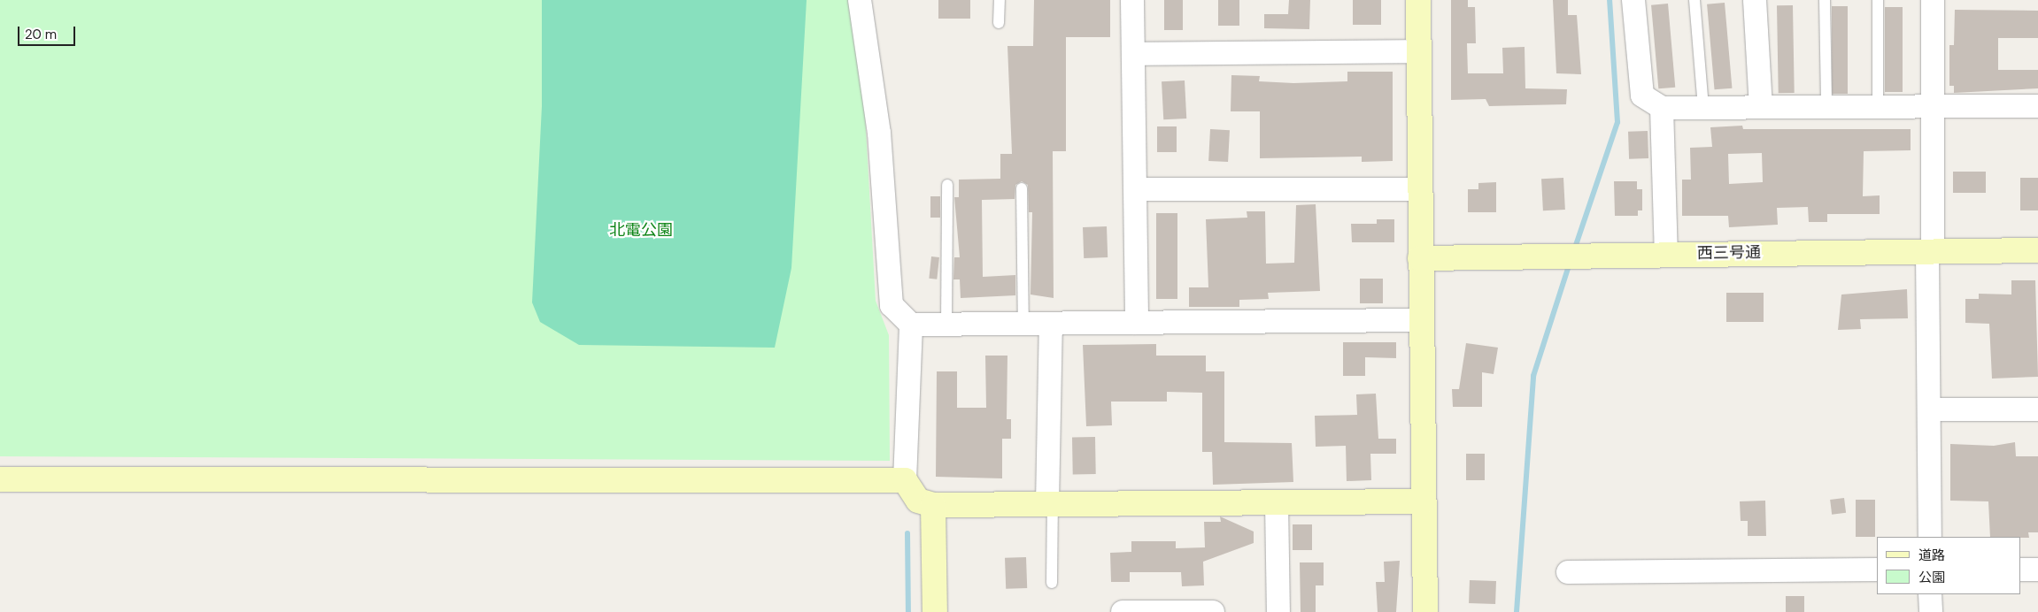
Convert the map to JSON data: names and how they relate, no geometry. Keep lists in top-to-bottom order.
{
  "streets": {
    "street": ["西三号通"]
  },
  "parks": ["北電公園"],
  "legend": ["道路", "公園"],
  "scale_bar": "20 m"
}
